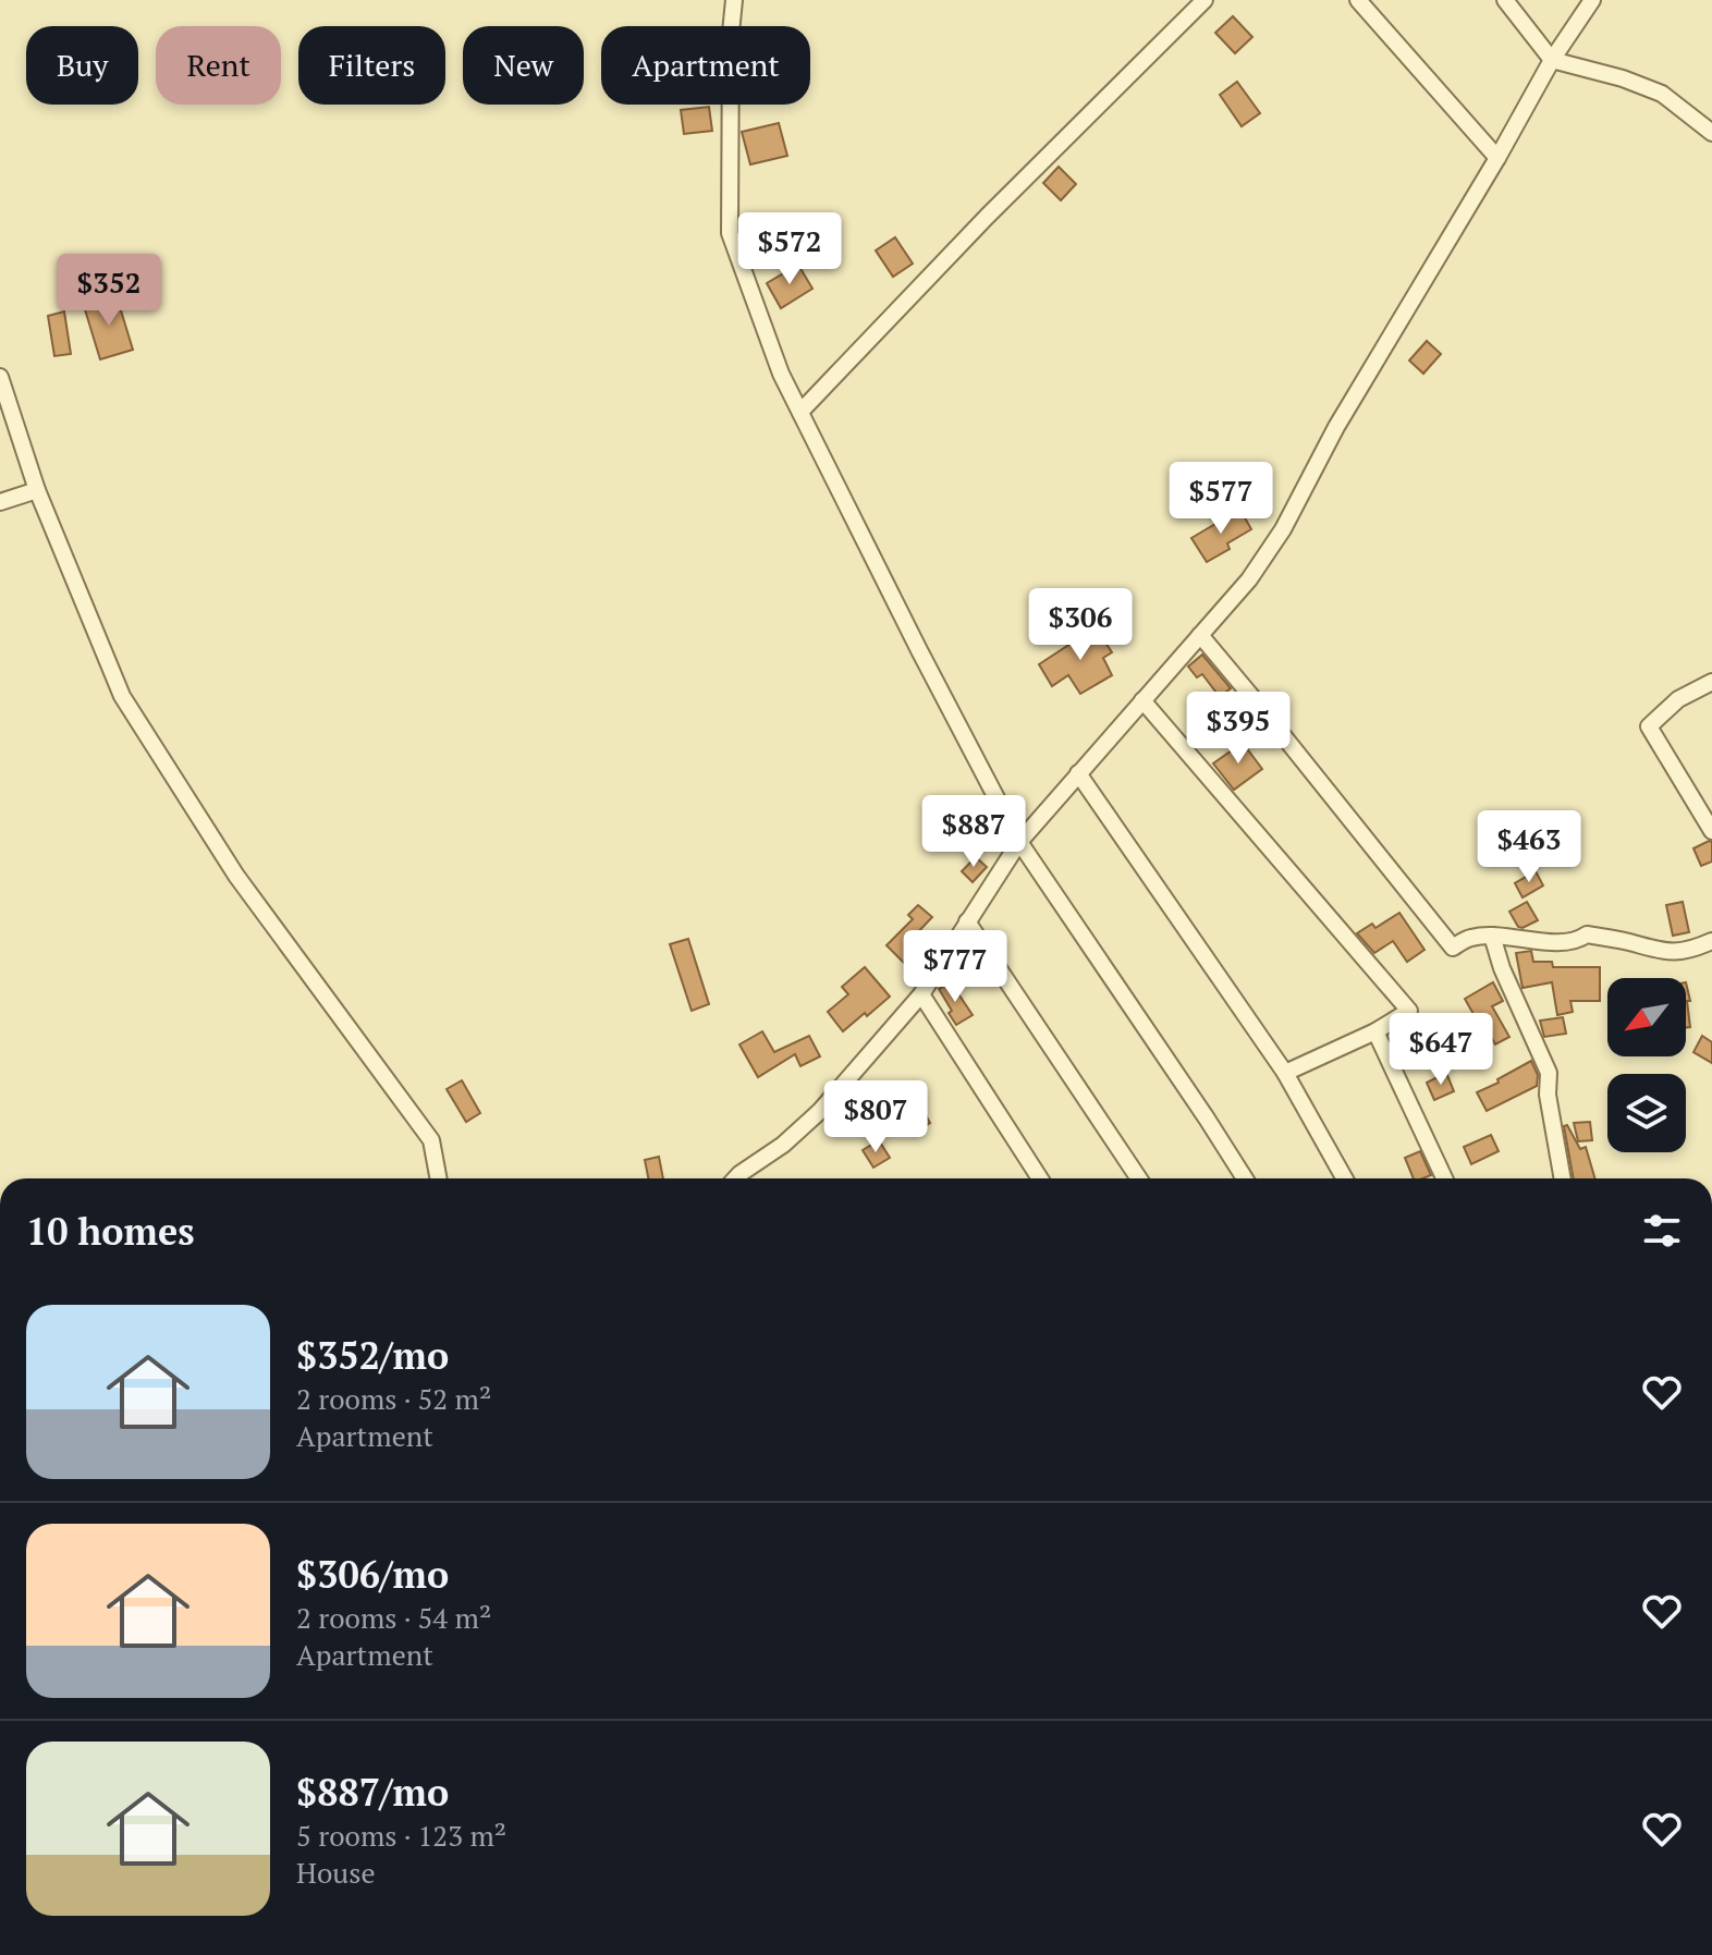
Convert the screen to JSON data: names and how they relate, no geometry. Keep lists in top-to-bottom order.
{
  "north": "bottom left",
  "page": {
    "chip": [
      "Buy",
      "Rent",
      "Filters",
      "New",
      "Apartment"
    ],
    "price": [
      "$572",
      "$352",
      "$577",
      "$306",
      "$395",
      "$887",
      "$463",
      "$777",
      "$647",
      "$807"
    ],
    "heading": "10 homes",
    "list": [
      {
        "name": "$352/mo",
        "note": "2 rooms · 52 m² · Apartment"
      },
      {
        "name": "$306/mo",
        "note": "2 rooms · 54 m² · Apartment"
      },
      {
        "name": "$887/mo",
        "note": "5 rooms · 123 m² · House"
      }
    ]
  }
}
